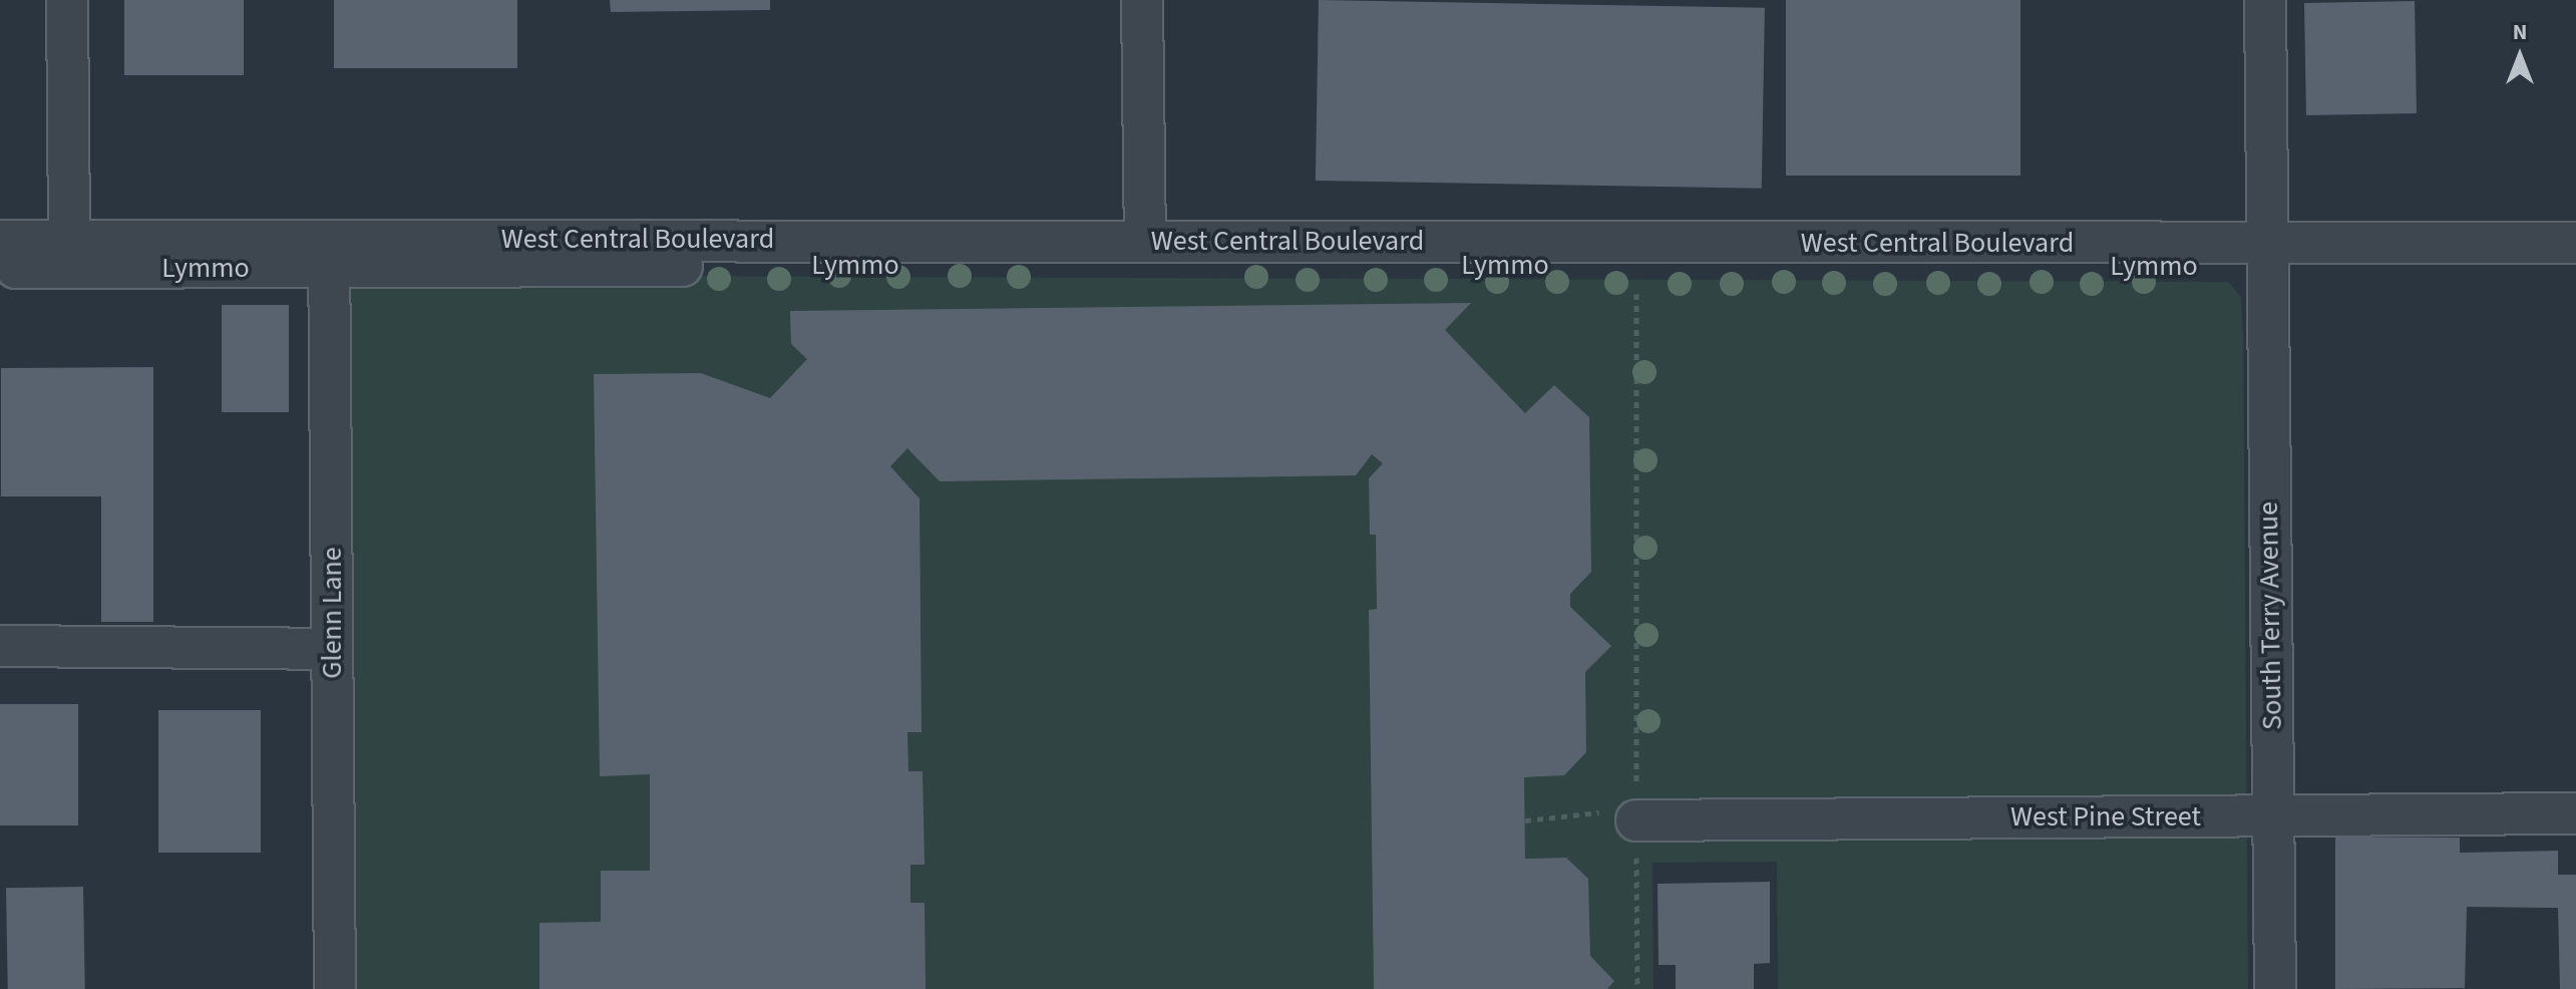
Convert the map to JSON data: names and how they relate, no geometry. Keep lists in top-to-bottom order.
{
  "streets": {
    "street": [
      "West Central Boulevard",
      "Lymmo",
      "Glenn Lane",
      "South Terry Avenue",
      "West Pine Street"
    ]
  },
  "crossings": [
    ["West Central Boulevard", "Lymmo"],
    ["West Central Boulevard", "Glenn Lane"],
    ["West Central Boulevard", "South Terry Avenue"],
    ["Lymmo", "Glenn Lane"],
    ["Lymmo", "South Terry Avenue"],
    ["South Terry Avenue", "West Pine Street"]
  ],
  "north": "top"
}
